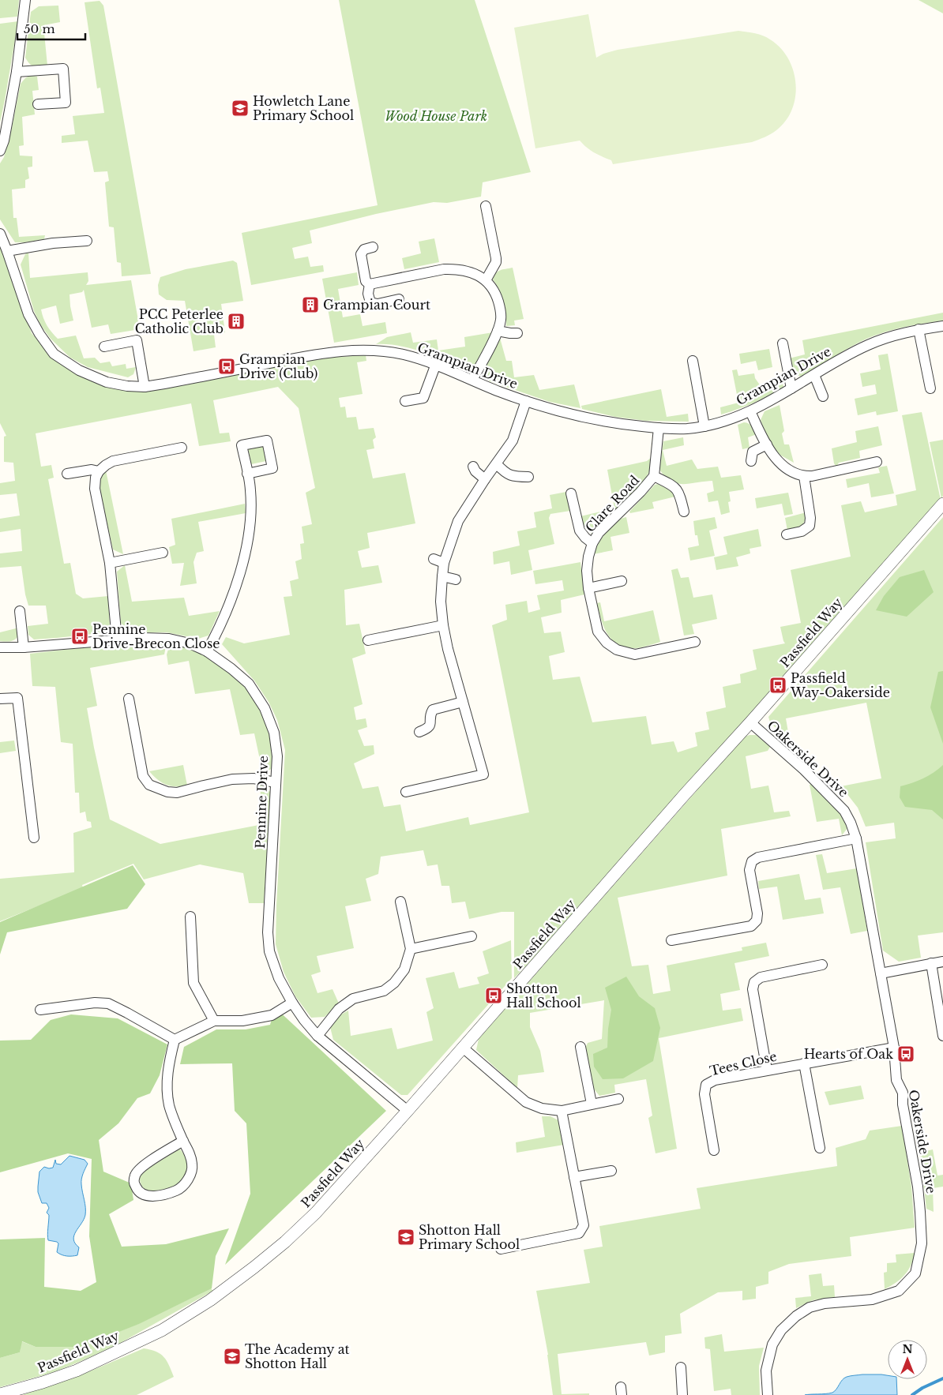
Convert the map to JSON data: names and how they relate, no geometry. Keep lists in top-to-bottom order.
{
  "streets": {
    "street": [
      "Grampian Drive",
      "Clare Road",
      "Passfield Way",
      "Oakerside Drive",
      "Pennine Drive",
      "Tees Close"
    ]
  },
  "crossings": [
    ["Grampian Drive", "Clare Road"],
    ["Passfield Way", "Oakerside Drive"],
    ["Passfield Way", "Pennine Drive"],
    ["Oakerside Drive", "Tees Close"]
  ],
  "parks": ["Wood House Park"],
  "places": {
    "school or university": ["Howletch Lane Primary School", "Shotton Hall Primary School", "The Academy at Shotton Hall"],
    "building": ["Grampian Court", "PCC Peterlee Catholic Club"],
    "bus stop": [
      "Grampian Drive (Club)",
      "Pennine Drive-Brecon Close",
      "Passfield Way-Oakerside",
      "Shotton Hall School",
      "Hearts of Oak"
    ]
  },
  "scale_bar": "50 m",
  "north": "top"
}
